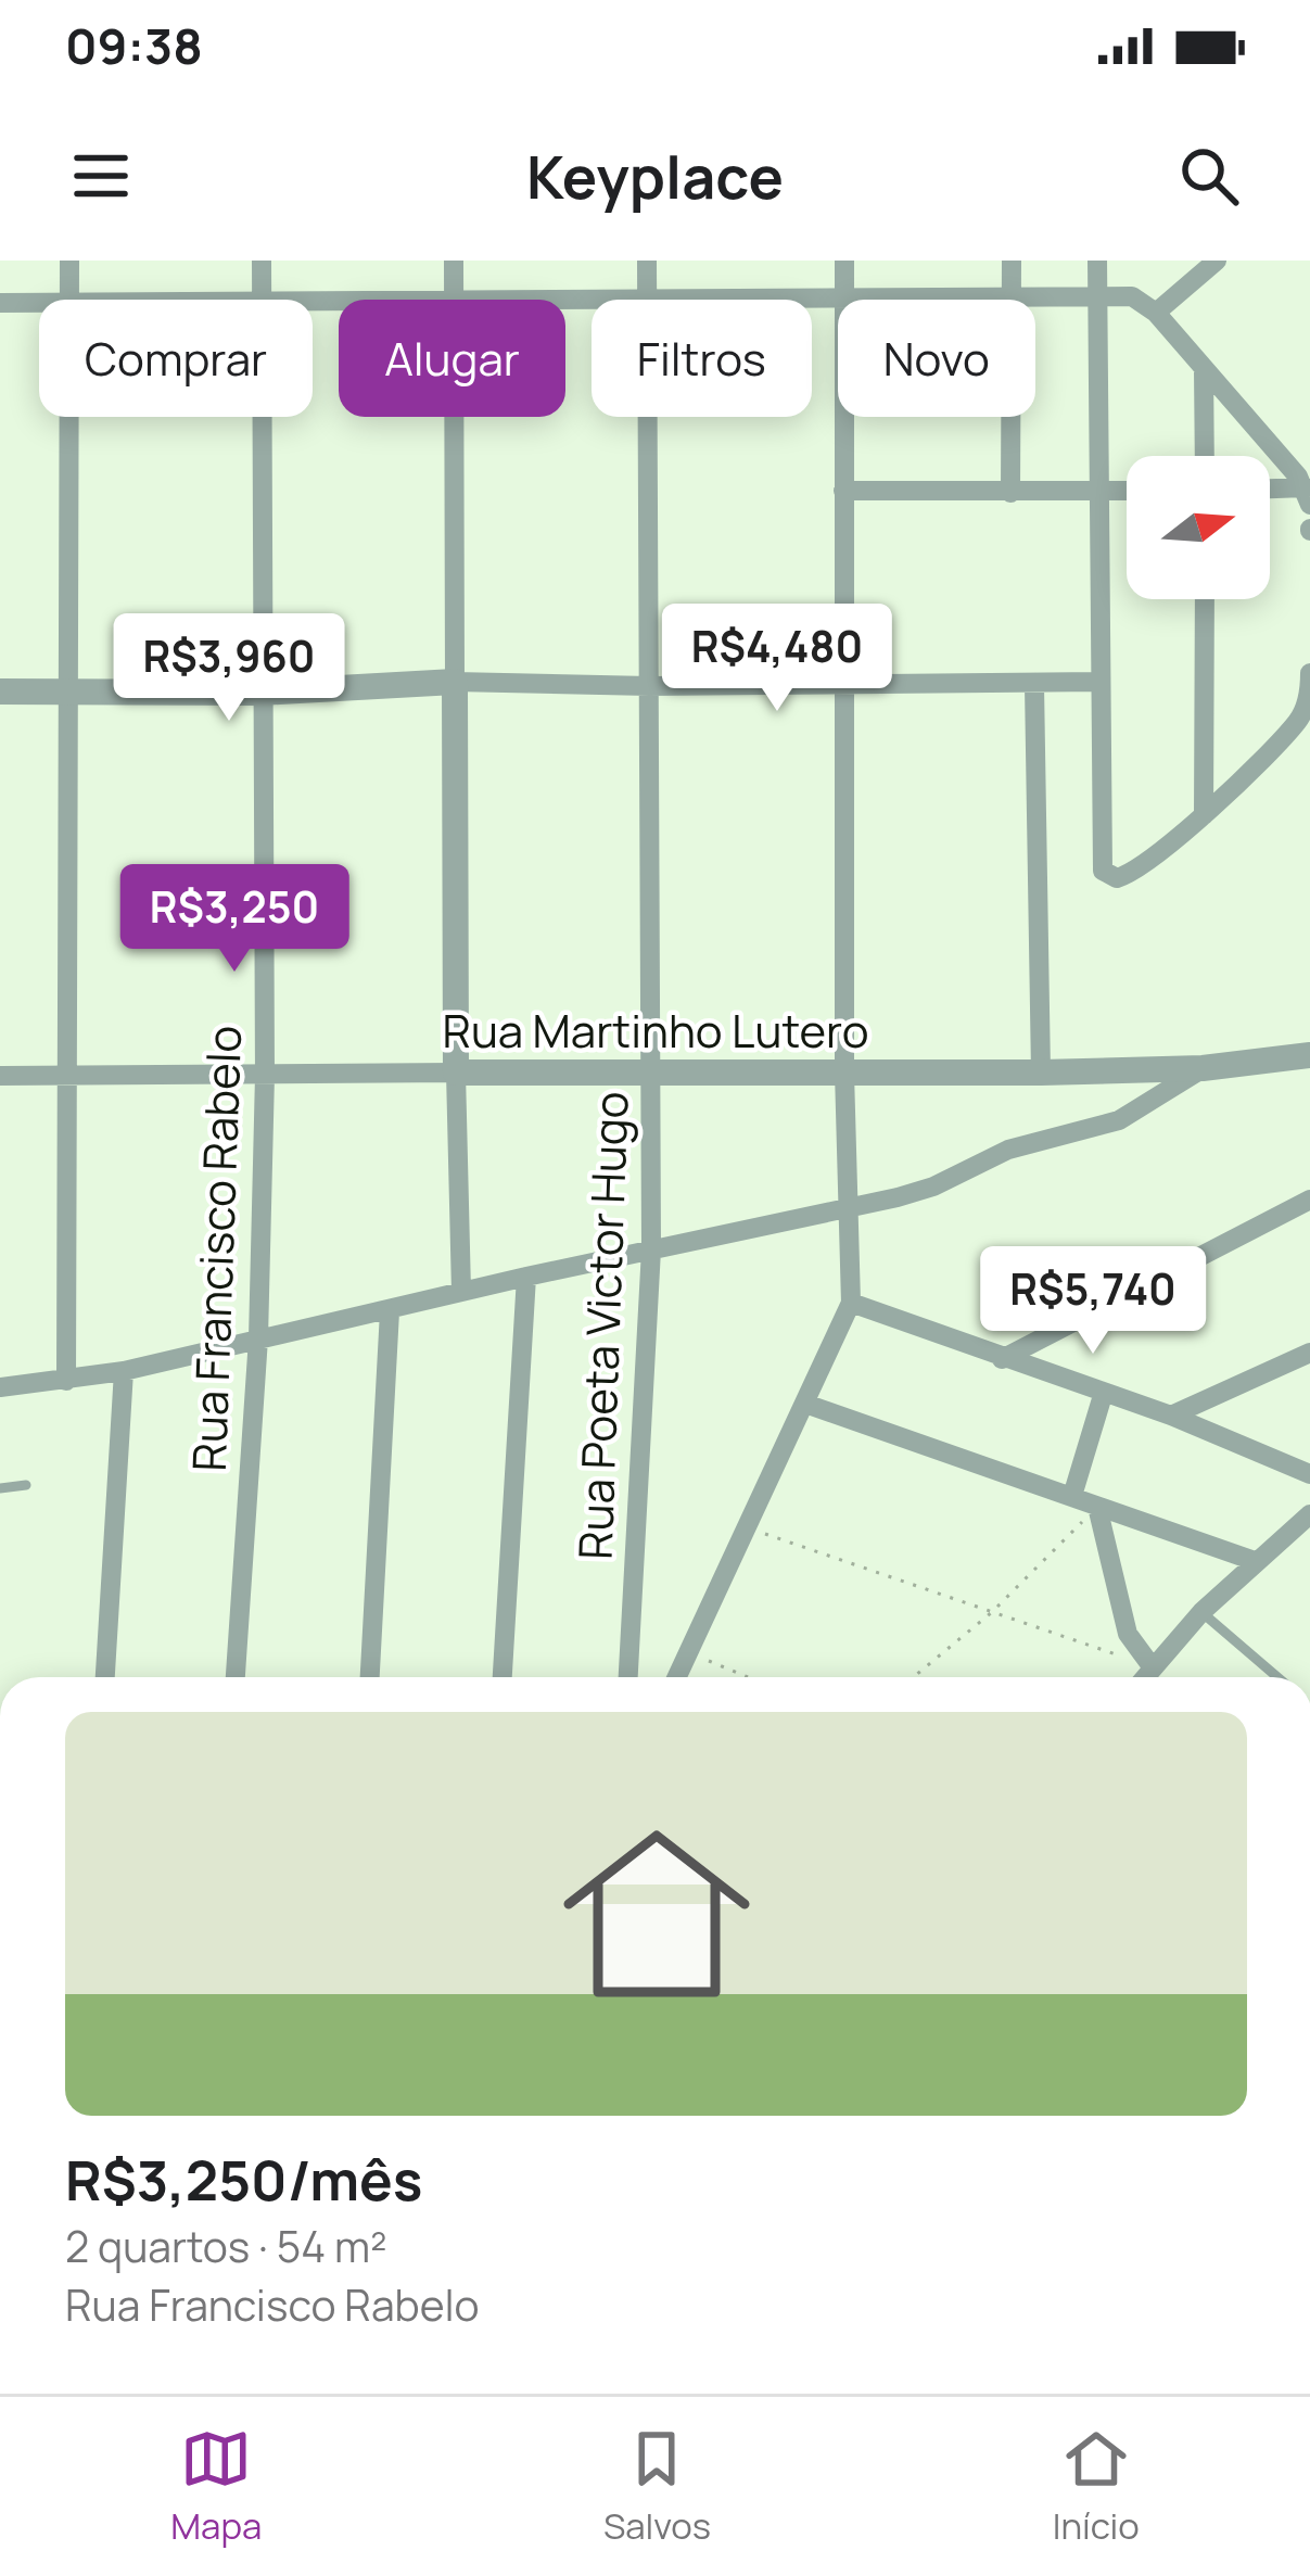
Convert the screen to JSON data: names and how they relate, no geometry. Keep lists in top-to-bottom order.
{
  "streets": {
    "street": ["Rua Martinho Lutero", "Rua Francisco Rabelo", "Rua Poeta Victor Hugo"]
  },
  "crossings": [
    ["Rua Martinho Lutero", "Rua Francisco Rabelo"],
    ["Rua Martinho Lutero", "Rua Poeta Victor Hugo"]
  ],
  "north": "right",
  "page": {
    "status": "09:38",
    "header": "Keyplace",
    "chip": [
      "Comprar",
      "Alugar",
      "Filtros",
      "Novo"
    ],
    "price": [
      "R$4,480",
      "R$3,960",
      "R$3,250",
      "R$5,740"
    ],
    "list": [
      {
        "name": "R$3,250/mês",
        "note": "2 quartos · 54 m² · Rua Francisco Rabelo"
      }
    ],
    "tabs": ["Mapa", "Salvos", "Início"]
  }
}
